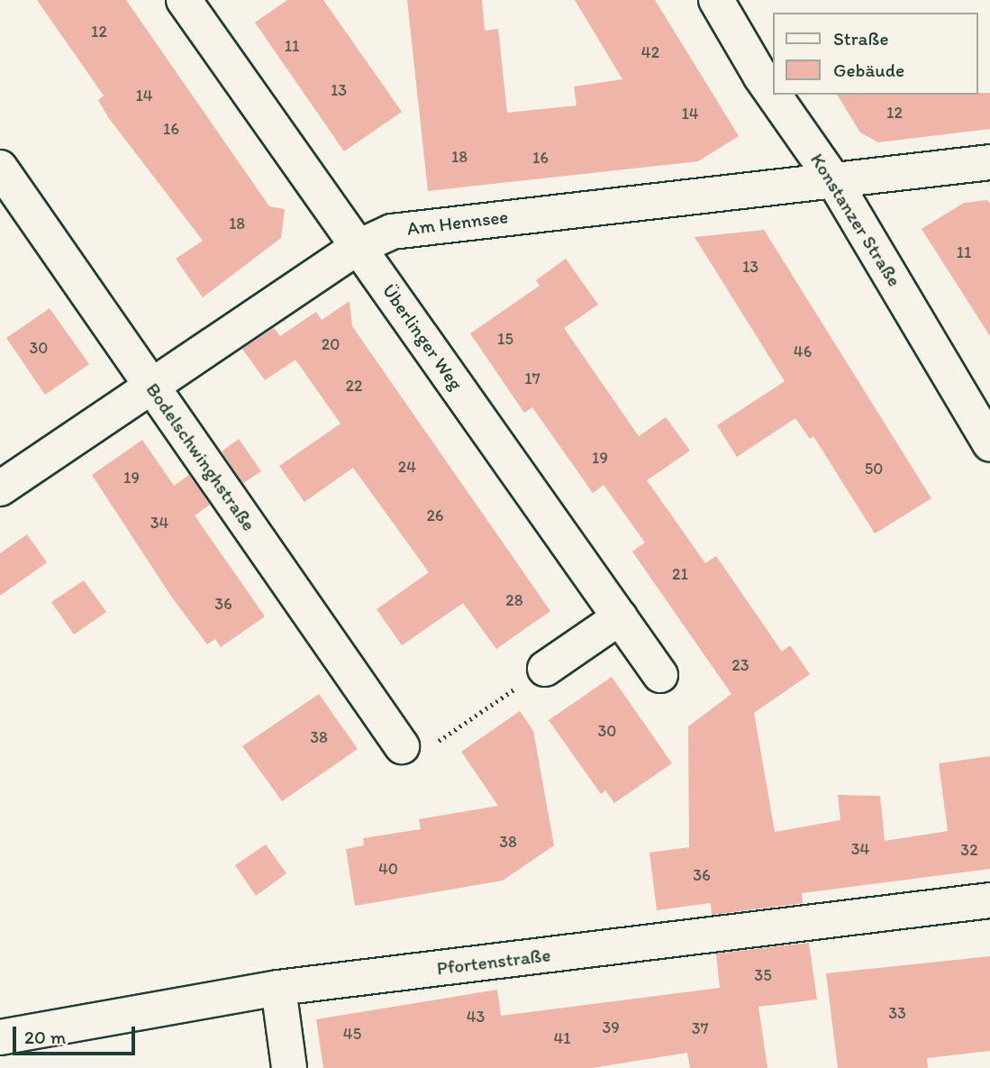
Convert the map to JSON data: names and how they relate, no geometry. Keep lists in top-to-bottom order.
{
  "streets": {
    "street": [
      "Konstanzer Straße",
      "Am Hennsee",
      "Überlinger Weg",
      "Bodelschwinghstraße",
      "Pfortenstraße"
    ]
  },
  "crossings": [
    ["Konstanzer Straße", "Am Hennsee"],
    ["Am Hennsee", "Überlinger Weg"],
    ["Am Hennsee", "Bodelschwinghstraße"]
  ],
  "house_numbers": [
    "12",
    "11",
    "42",
    "13",
    "14",
    "12",
    "14",
    "16",
    "18",
    "16",
    "18",
    "11",
    "13",
    "15",
    "20",
    "30",
    "46",
    "17",
    "22",
    "19",
    "24",
    "50",
    "19",
    "26",
    "34",
    "21",
    "28",
    "36",
    "23",
    "30",
    "38",
    "38",
    "34",
    "32",
    "40",
    "36",
    "35",
    "33",
    "43",
    "39",
    "37",
    "45",
    "41"
  ],
  "legend": ["Straße", "Gebäude"],
  "scale_bar": "20 m"
}
